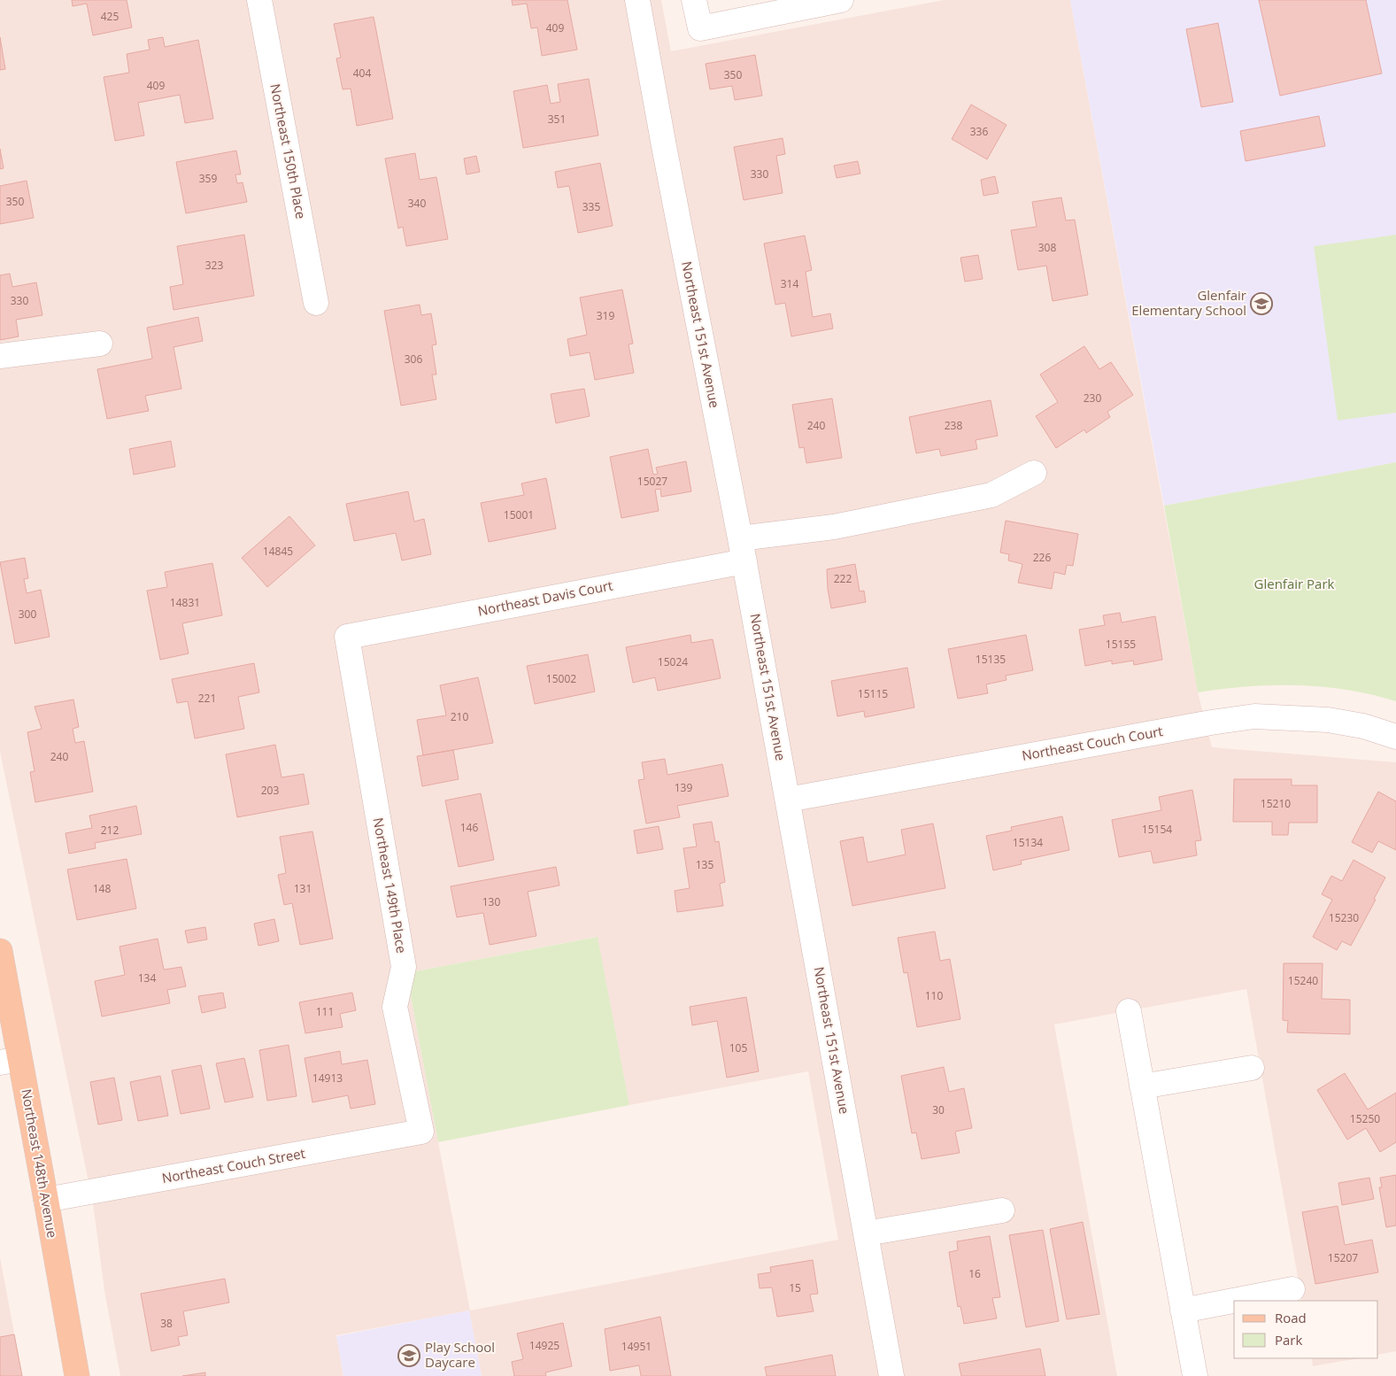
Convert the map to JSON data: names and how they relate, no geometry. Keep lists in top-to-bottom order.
{
  "streets": {
    "main road": ["Northeast 148th Avenue"],
    "street": [
      "Northeast 150th Place",
      "Northeast 151st Avenue",
      "Northeast Davis Court",
      "Northeast Couch Court",
      "Northeast 149th Place",
      "Northeast Couch Street"
    ]
  },
  "crossings": [
    ["Northeast 151st Avenue", "Northeast Davis Court"],
    ["Northeast 151st Avenue", "Northeast Couch Court"],
    ["Northeast Davis Court", "Northeast 149th Place"],
    ["Northeast 149th Place", "Northeast Couch Street"],
    ["Northeast 148th Avenue", "Northeast Couch Street"]
  ],
  "parks": ["Glenfair Park"],
  "places": {
    "school or university": ["Glenfair Elementary School", "Play School Daycare"]
  },
  "house_numbers": [
    "425",
    "409",
    "404",
    "350",
    "409",
    "351",
    "336",
    "330",
    "359",
    "350",
    "340",
    "335",
    "308",
    "323",
    "314",
    "330",
    "319",
    "306",
    "230",
    "240",
    "238",
    "15027",
    "15001",
    "14845",
    "226",
    "222",
    "14831",
    "300",
    "15155",
    "15135",
    "15024",
    "15002",
    "15115",
    "221",
    "210",
    "240",
    "139",
    "203",
    "15210",
    "146",
    "15154",
    "212",
    "15134",
    "135",
    "148",
    "131",
    "130",
    "15230",
    "134",
    "15240",
    "110",
    "111",
    "105",
    "14913",
    "30",
    "15250",
    "15207",
    "16",
    "15",
    "38",
    "14925",
    "14951"
  ],
  "legend": ["Road", "Park"]
}
